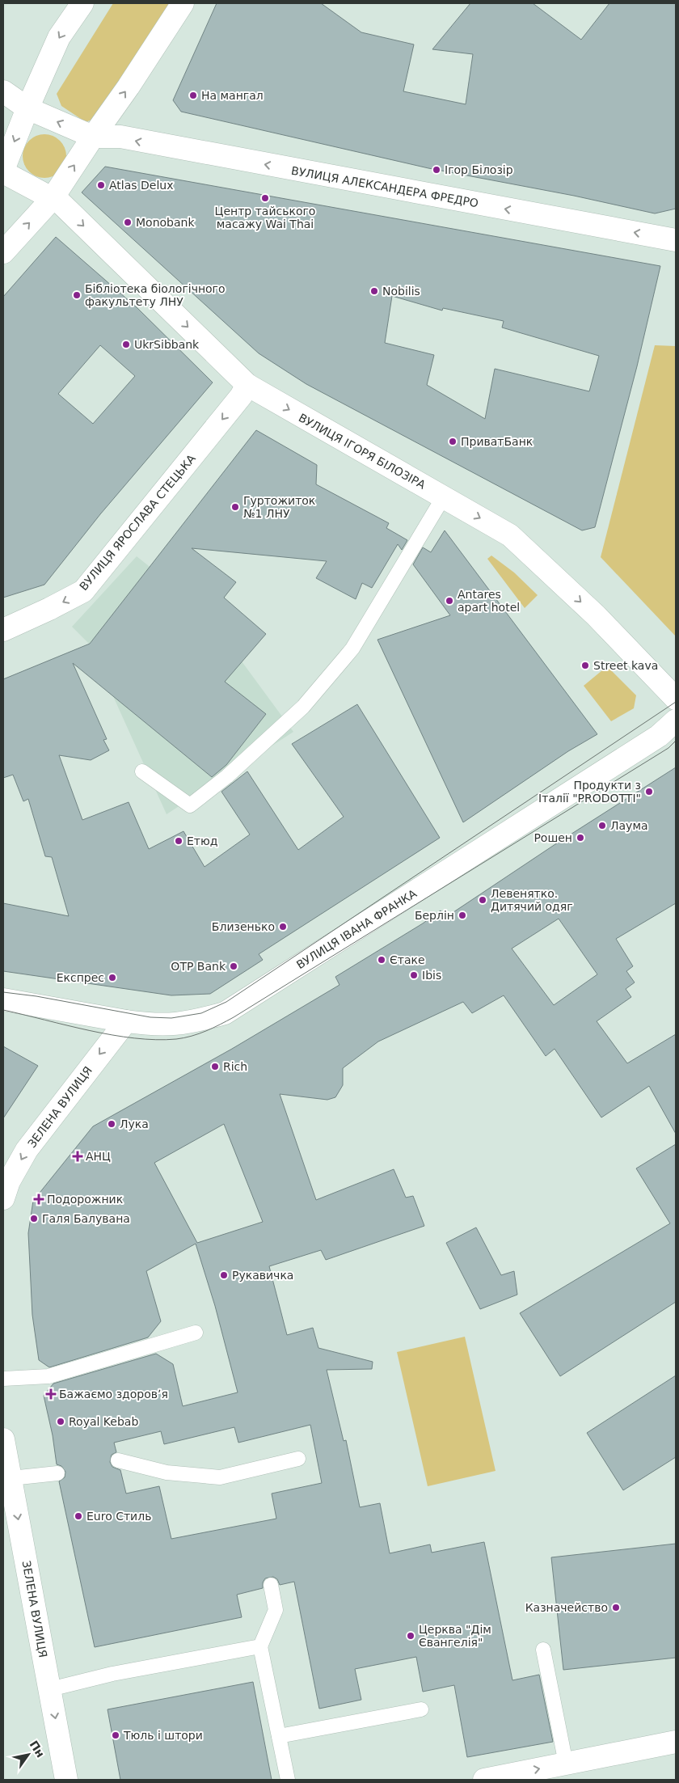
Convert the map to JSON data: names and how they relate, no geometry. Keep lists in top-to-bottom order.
{
  "streets": {
    "street": [
      "ВУЛИЦЯ АЛЕКСАНДЕРА ФРЕДРО",
      "ВУЛИЦЯ ІГОРЯ БІЛОЗІРА",
      "ВУЛИЦЯ ЯРОСЛАВА СТЕЦЬКА",
      "ВУЛИЦЯ ІВАНА ФРАНКА",
      "ЗЕЛЕНА ВУЛИЦЯ"
    ]
  },
  "crossings": [
    ["ВУЛИЦЯ ІГОРЯ БІЛОЗІРА", "ВУЛИЦЯ ЯРОСЛАВА СТЕЦЬКА"],
    ["ВУЛИЦЯ ІВАНА ФРАНКА", "ЗЕЛЕНА ВУЛИЦЯ"]
  ],
  "one_way": [
    "ВУЛИЦЯ АЛЕКСАНДЕРА ФРЕДРО",
    "ВУЛИЦЯ ІГОРЯ БІЛОЗІРА",
    "ВУЛИЦЯ ЯРОСЛАВА СТЕЦЬКА",
    "ЗЕЛЕНА ВУЛИЦЯ"
  ],
  "places": {
    "other": [
      "На мангал",
      "Ігор Білозір",
      "Atlas Delux",
      "Центр тайського масажу Wai Thai",
      "Monobank",
      "Nobilis",
      "Бібліотека біологічного факультету ЛНУ",
      "UkrSibbank",
      "ПриватБанк",
      "Гуртожиток №1 ЛНУ",
      "Antares apart hotel",
      "Street kava",
      "Продукти з Італії \"PRODOTTI\"",
      "Лаума",
      "Рошен",
      "Етюд",
      "Левенятко. Дитячий одяг",
      "Берлін",
      "Близенько",
      "Єтаке",
      "OTP Bank",
      "Ibis",
      "Експрес",
      "Rich",
      "Лука",
      "Галя Балувана",
      "Рукавичка",
      "Royal Kebab",
      "Euro Стиль",
      "Казначейство",
      "Церква \"Дім Євангелія\"",
      "Тюль і штори"
    ],
    "health": ["АНЦ", "Подорожник", "Бажаємо здоровʼя"]
  },
  "north": "top right"
}
